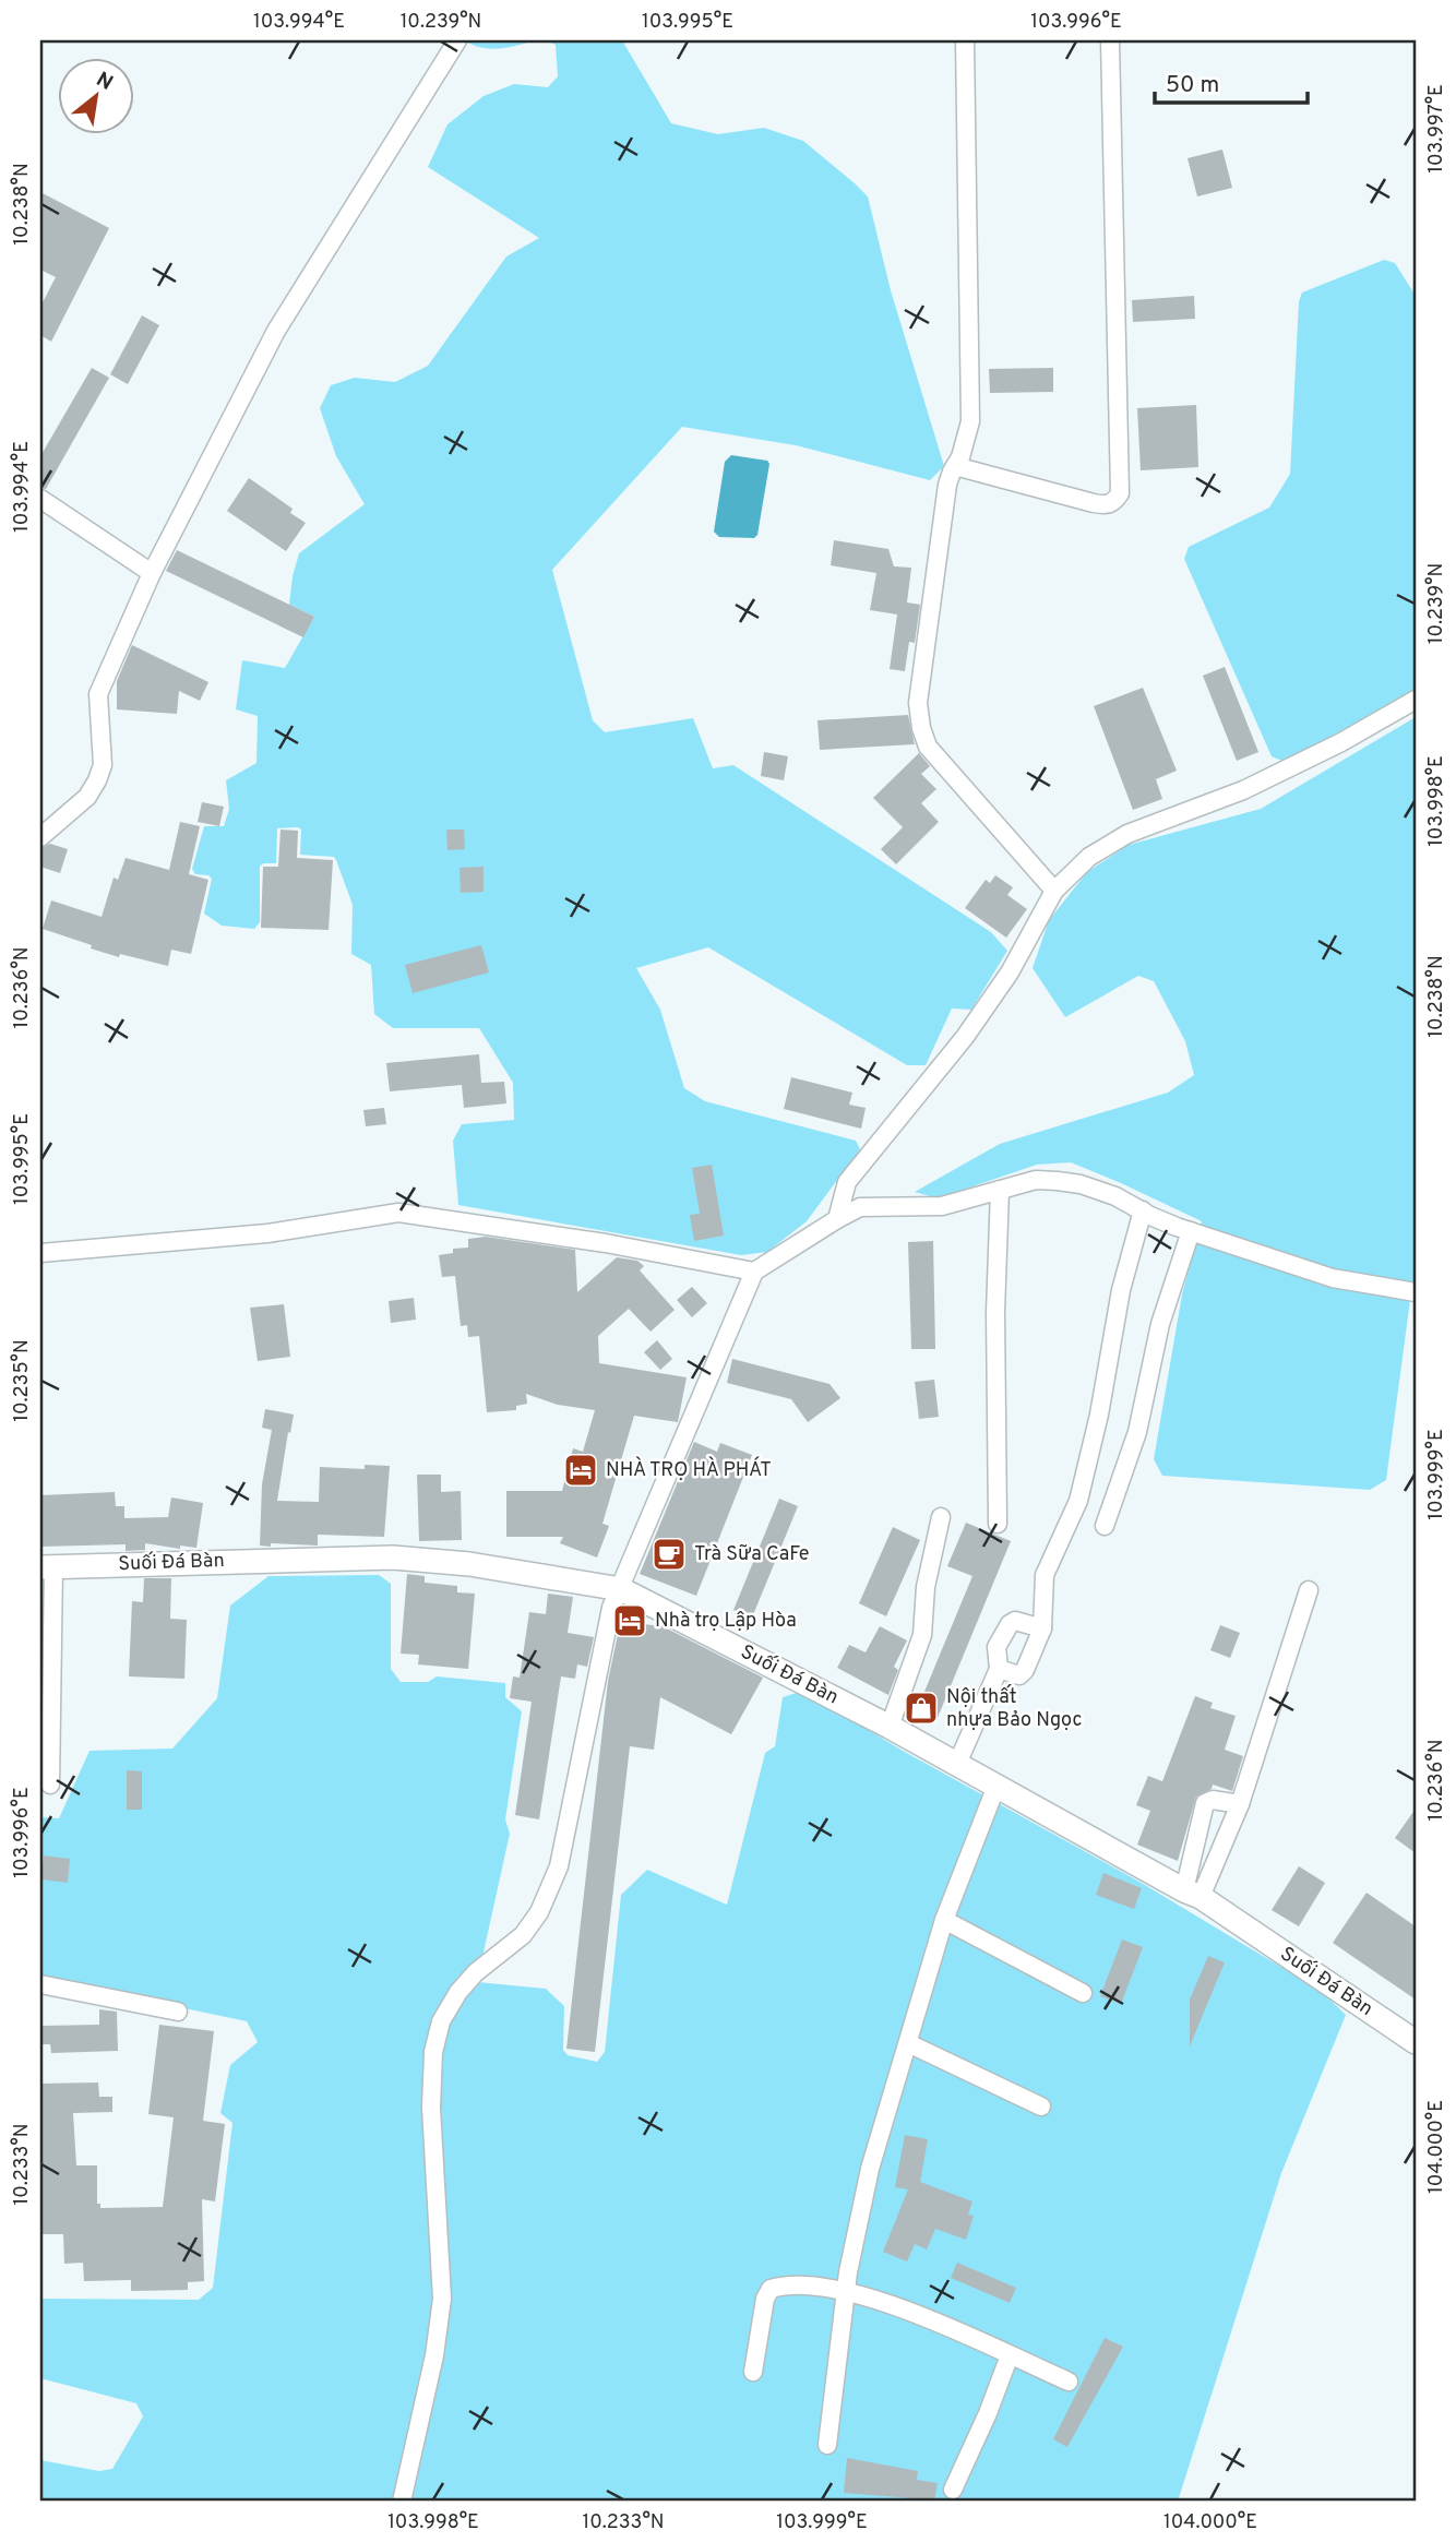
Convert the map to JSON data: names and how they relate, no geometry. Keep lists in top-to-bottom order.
{
  "streets": {
    "street": ["Suối Đá Bàn"]
  },
  "places": {
    "hotel": ["NHÀ TRỌ HÀ PHÁT", "Nhà trọ Lập Hòa"],
    "cafe": ["Trà Sữa CaFe"],
    "shop": ["Nội thất nhựa Bảo Ngọc"]
  },
  "scale_bar": "50 m",
  "north": "top right",
  "coordinates": [
    "103.994°E",
    "10.239°N",
    "103.995°E",
    "103.996°E",
    "103.997°E",
    "10.238°N",
    "103.998°E",
    "10.236°N",
    "10.235°N",
    "103.999°E",
    "104.000°E",
    "10.233°N"
  ]
}
